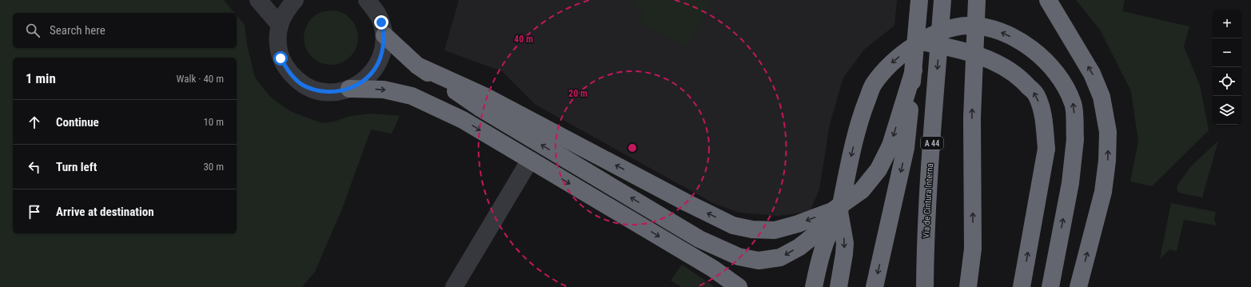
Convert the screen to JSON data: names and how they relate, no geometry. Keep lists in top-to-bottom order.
{
  "streets": {
    "highway": ["A 44", "Via de Cintura Interna"]
  },
  "page": {
    "map_buttons": ["+", "−"],
    "search": "Search here",
    "heading": ["1 min", "Walk · 40 m"],
    "list": [
      ["Continue", "10 m"],
      ["Turn left", "30 m"],
      "Arrive at destination"
    ]
  },
  "rings": ["40 m", "20 m"]
}
